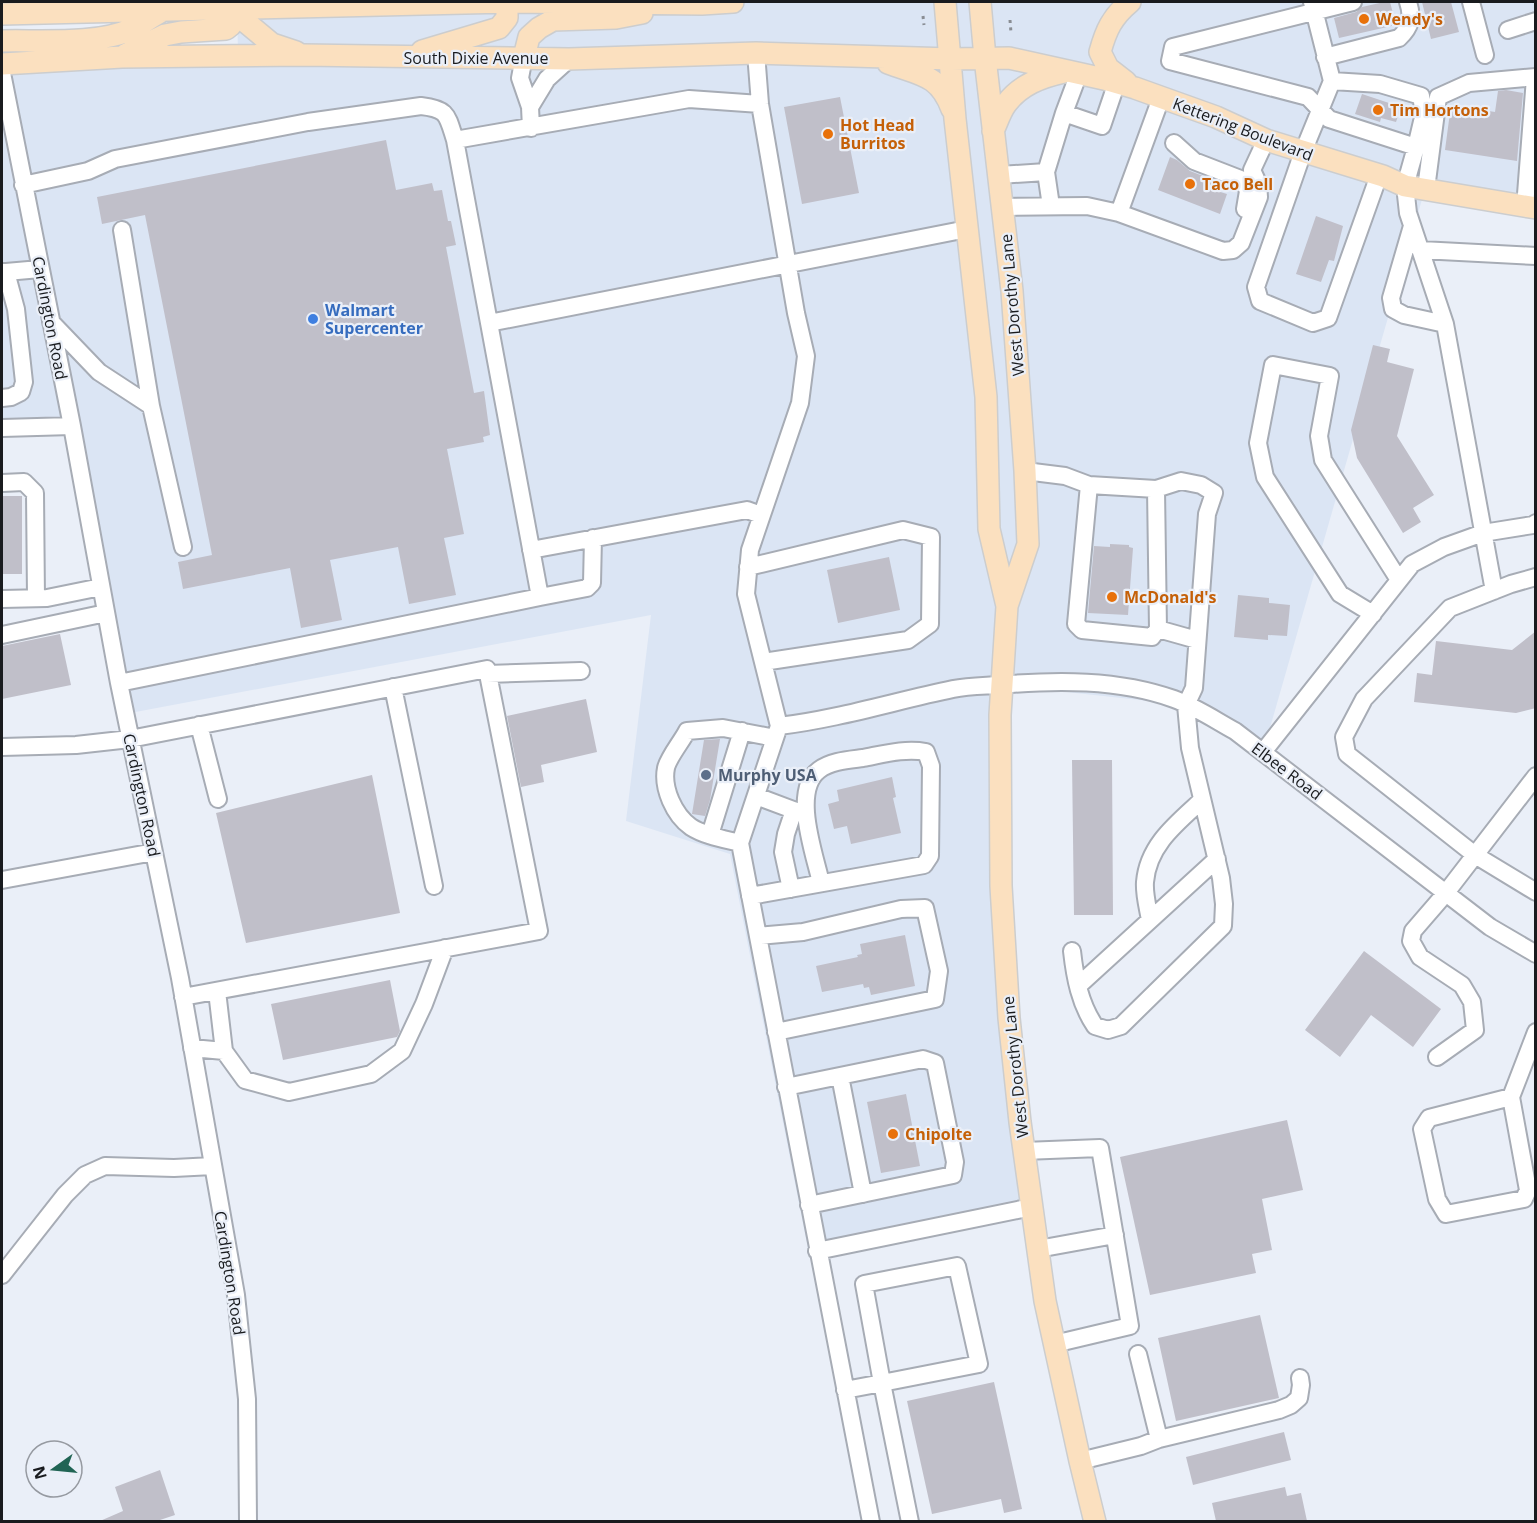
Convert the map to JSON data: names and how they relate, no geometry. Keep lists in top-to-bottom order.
{
  "streets": {
    "main road": ["South Dixie Avenue", "Kettering Boulevard", "West Dorothy Lane"],
    "street": ["Cardington Road", "Elbee Road"]
  },
  "crossings": [
    ["South Dixie Avenue", "Kettering Boulevard"],
    ["South Dixie Avenue", "West Dorothy Lane"],
    ["Kettering Boulevard", "West Dorothy Lane"],
    ["West Dorothy Lane", "Elbee Road"]
  ],
  "places": [
    "Wendy's",
    "Tim Hortons",
    "Hot Head Burritos",
    "Taco Bell",
    "Walmart Supercenter",
    "McDonald's",
    "Murphy USA",
    "Chipolte"
  ],
  "north": "left"
}
